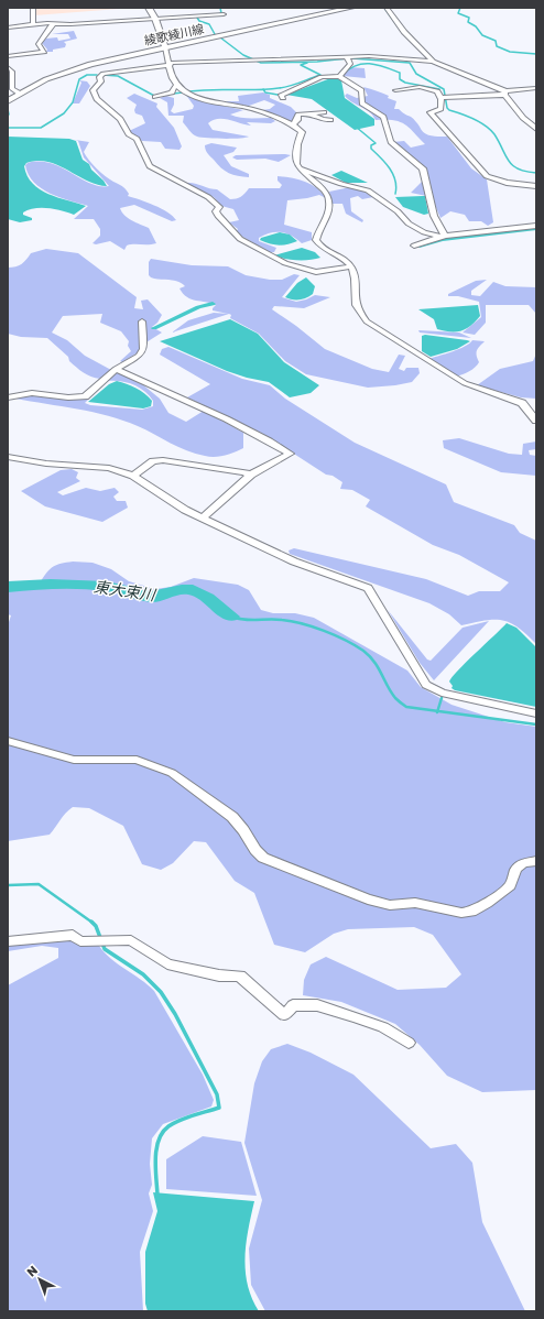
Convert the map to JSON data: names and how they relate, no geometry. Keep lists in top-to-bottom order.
{
  "streets": {
    "main road": ["綾歌綾川線"]
  },
  "water": ["東大束川"],
  "north": "top left"
}
